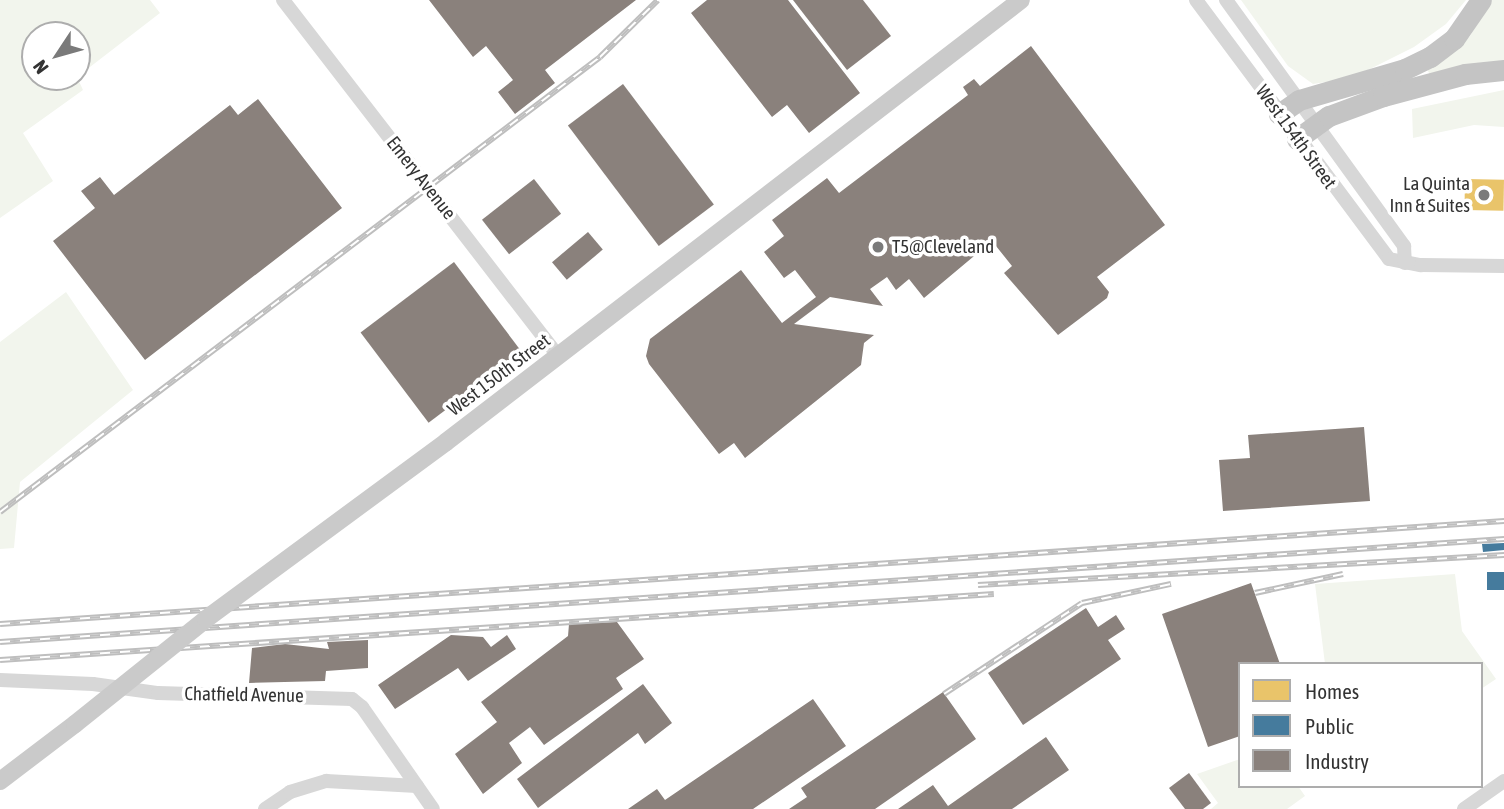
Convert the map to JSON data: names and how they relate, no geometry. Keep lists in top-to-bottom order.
{
  "streets": {
    "main road": ["West 150th Street"],
    "street": ["West 154th Street", "Emery Avenue", "Chatfield Avenue"]
  },
  "crossings": [
    ["Emery Avenue", "West 150th Street"]
  ],
  "places": ["La Quinta Inn & Suites", "T5@Cleveland"],
  "legend": ["Homes", "Public", "Industry"],
  "north": "bottom left"
}
